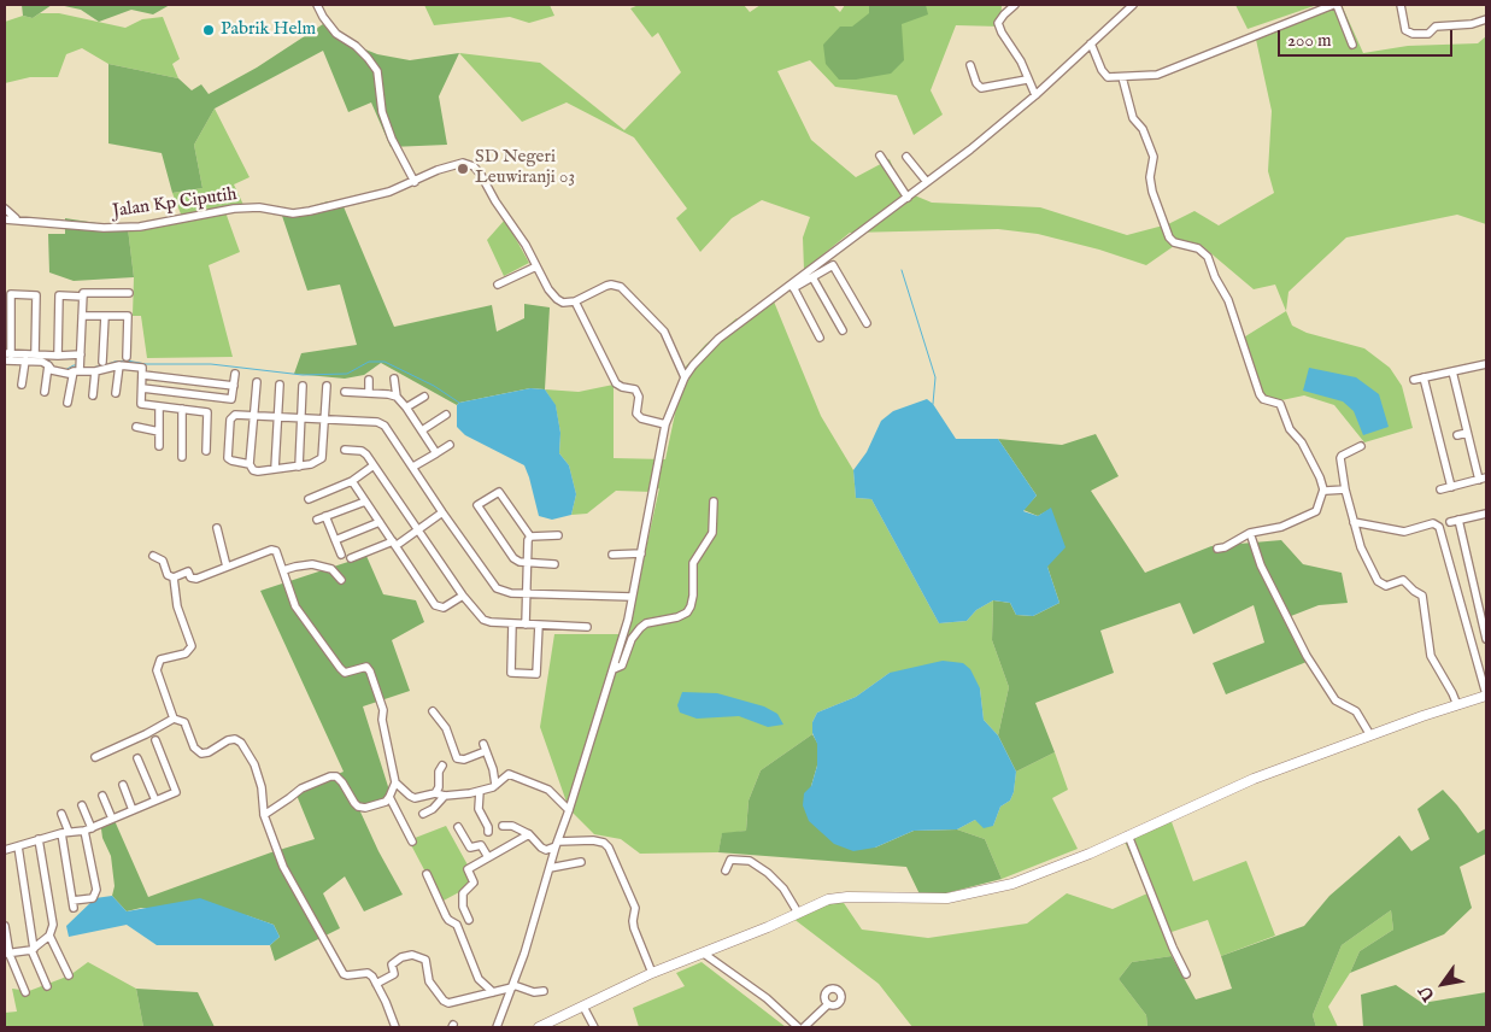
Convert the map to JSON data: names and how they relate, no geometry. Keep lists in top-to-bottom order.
{
  "streets": {
    "street": ["Jalan Kp Ciputih"]
  },
  "places": ["Pabrik Helm", "SD Negeri Leuwiranji 03"],
  "scale_bar": "200 m",
  "north": "bottom left"
}
